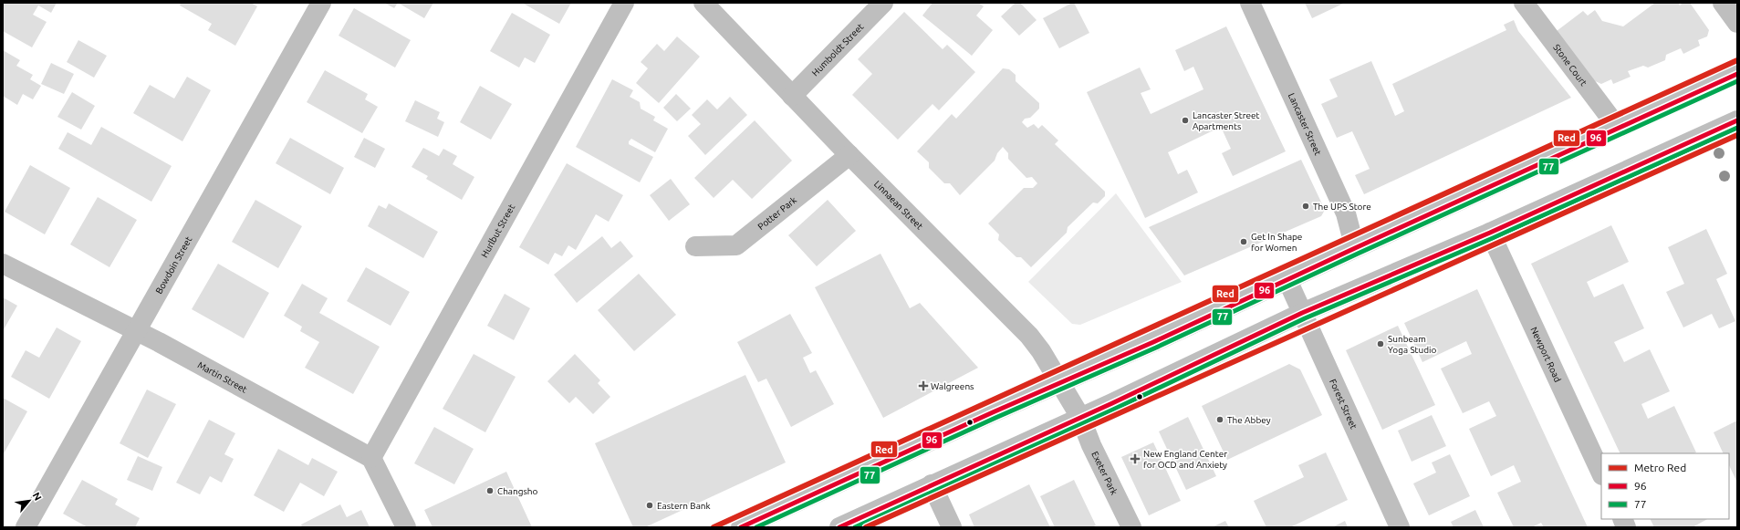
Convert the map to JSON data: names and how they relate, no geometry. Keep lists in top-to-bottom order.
{
  "streets": {
    "street": [
      "Humboldt Street",
      "Stone Court",
      "Lancaster Street",
      "Linnaean Street",
      "Potter Park",
      "Hurlbut Street",
      "Bowdoin Street",
      "Newport Road",
      "Martin Street",
      "Forest Street",
      "Exeter Park"
    ]
  },
  "crossings": [
    ["Humboldt Street", "Linnaean Street"],
    ["Linnaean Street", "Potter Park"],
    ["Linnaean Street", "Exeter Park"],
    ["Hurlbut Street", "Martin Street"],
    ["Bowdoin Street", "Martin Street"]
  ],
  "places": {
    "other": [
      "Lancaster Street Apartments",
      "The UPS Store",
      "Get In Shape for Women",
      "Sunbeam Yoga Studio",
      "The Abbey",
      "Changsho",
      "Eastern Bank"
    ],
    "health": ["Walgreens", "New England Center for OCD and Anxiety"]
  },
  "lines": ["metro line Red", "transit line 96", "transit line 77"],
  "legend": ["Metro Red", "96", "77"],
  "north": "top right"
}
